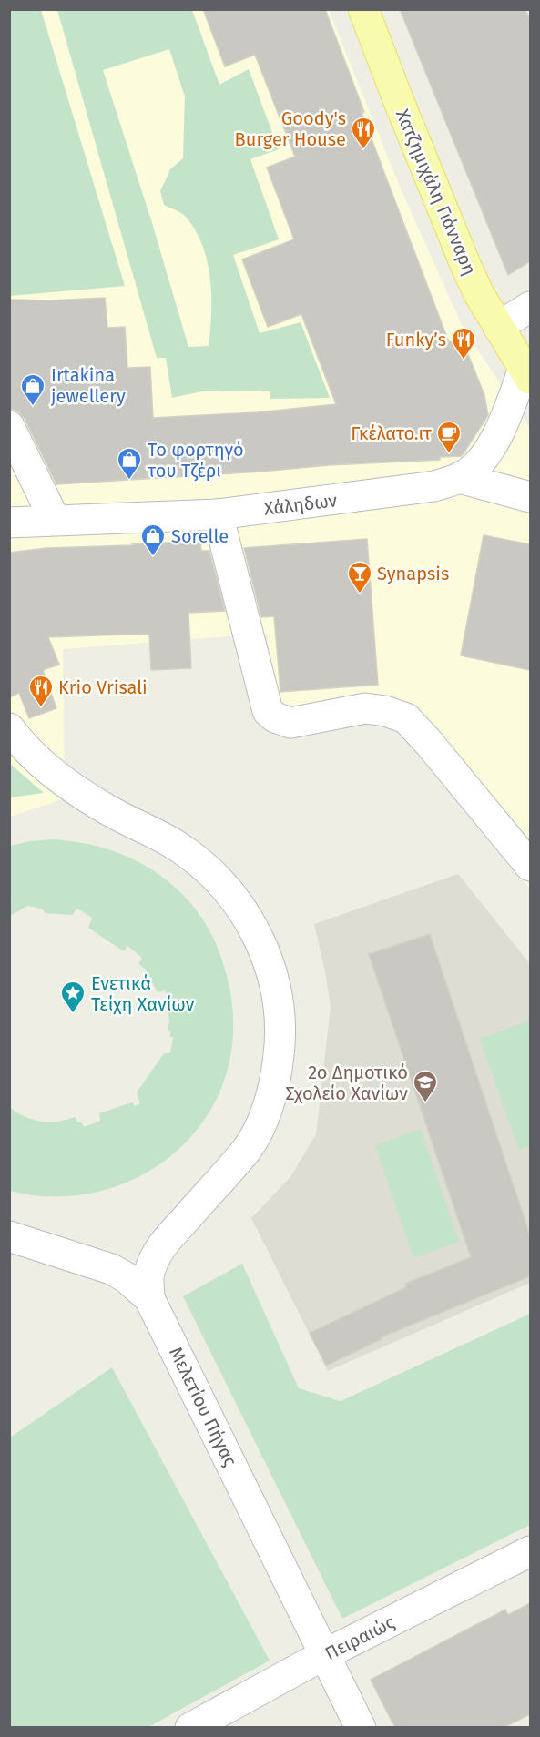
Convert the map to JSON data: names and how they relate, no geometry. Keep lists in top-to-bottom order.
{
  "streets": {
    "main road": ["Χατζημιχάλη Γιάνναρη"],
    "street": ["Χάληδων", "Μελετίου Πήγας", "Πειραιώς"]
  },
  "crossings": [
    ["Χατζημιχάλη Γιάνναρη", "Χάληδων"],
    ["Μελετίου Πήγας", "Πειραιώς"]
  ],
  "places": {
    "restaurant": ["Goody's Burger House", "Funky’s", "Krio Vrisali"],
    "shop": ["Irtakina jewellery", "Το φορτηγό του Τζέρι", "Sorelle"],
    "cafe": ["Γκέλατο.ιτ"],
    "bar": ["Synapsis"],
    "place": ["Ενετικά Τείχη Χανίων"],
    "school or university": ["2ο Δημοτικό Σχολείο Χανίων"]
  }
}
